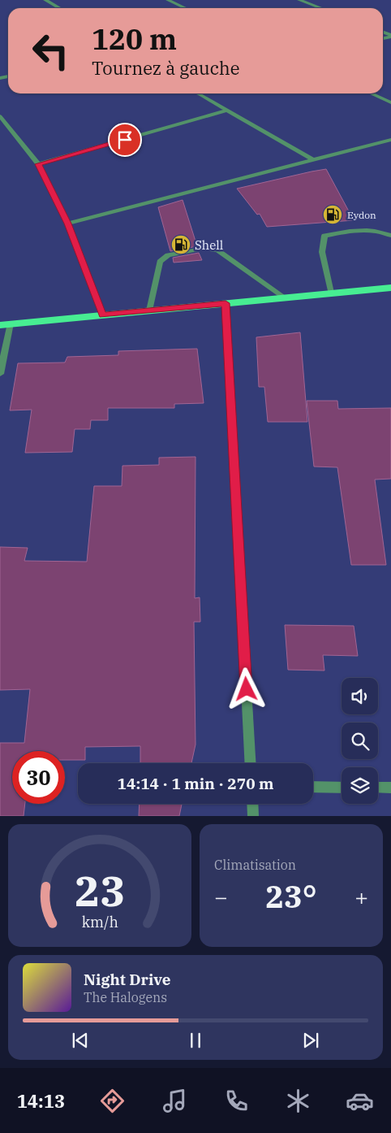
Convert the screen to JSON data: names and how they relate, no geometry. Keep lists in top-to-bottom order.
{
  "places": {
    "fuel station": ["Eydon", "Shell"]
  },
  "page": {
    "turn": ["120 m", "Tournez à gauche"],
    "limit": "30",
    "trip": "14:14 · 1 min · 270 m",
    "tile": "Climatisation",
    "heat": ["−", "23°", "+"],
    "song": ["Night Drive", "The Halogens"],
    "tabs": "14:13",
    "gauge": ["23", "km/h"]
  }
}
